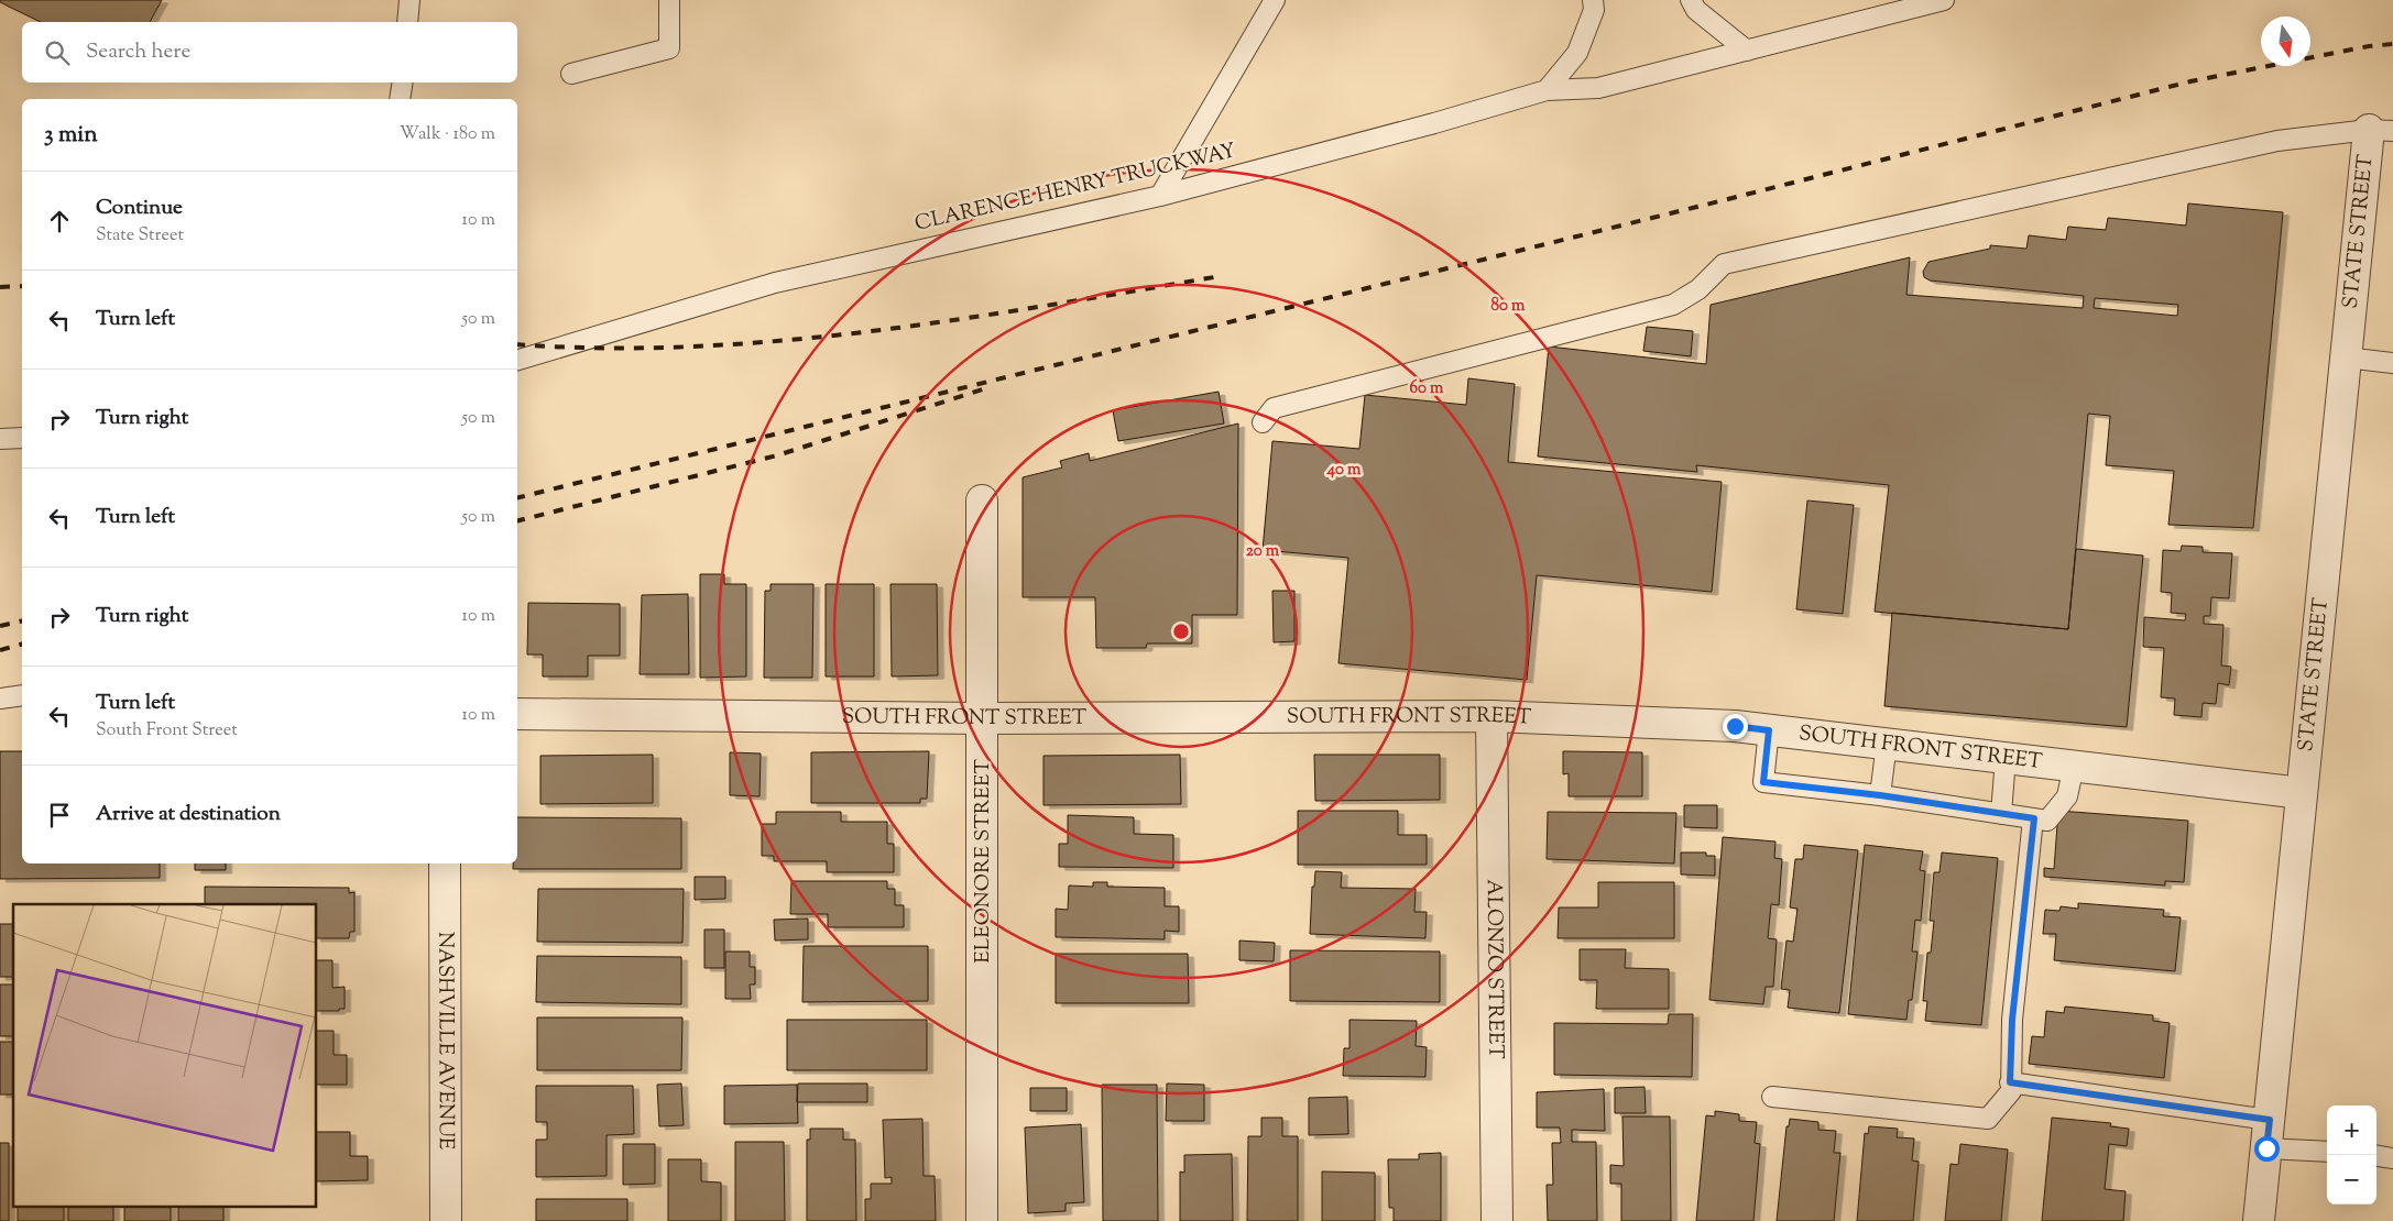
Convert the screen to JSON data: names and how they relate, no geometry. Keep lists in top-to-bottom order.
{
  "streets": {
    "street": [
      "STATE STREET",
      "SOUTH FRONT STREET",
      "ELEONORE STREET",
      "ALONZO STREET",
      "NASHVILLE AVENUE"
    ],
    "lane": ["CLARENCE HENRY TRUCKWAY"]
  },
  "crossings": [
    ["STATE STREET", "SOUTH FRONT STREET"],
    ["SOUTH FRONT STREET", "ELEONORE STREET"],
    ["SOUTH FRONT STREET", "ALONZO STREET"]
  ],
  "north": "bottom",
  "page": {
    "search": "Search here",
    "heading": ["3 min", "Walk · 180 m"],
    "list": [
      ["Continue", "State Street", "10 m"],
      ["Turn left", "50 m"],
      ["Turn right", "50 m"],
      ["Turn left", "50 m"],
      ["Turn right", "10 m"],
      ["Turn left", "South Front Street", "10 m"],
      "Arrive at destination"
    ],
    "map_buttons": ["+", "−"]
  },
  "rings": [
    "80 m",
    "60 m",
    "40 m",
    "20 m"
  ]
}
